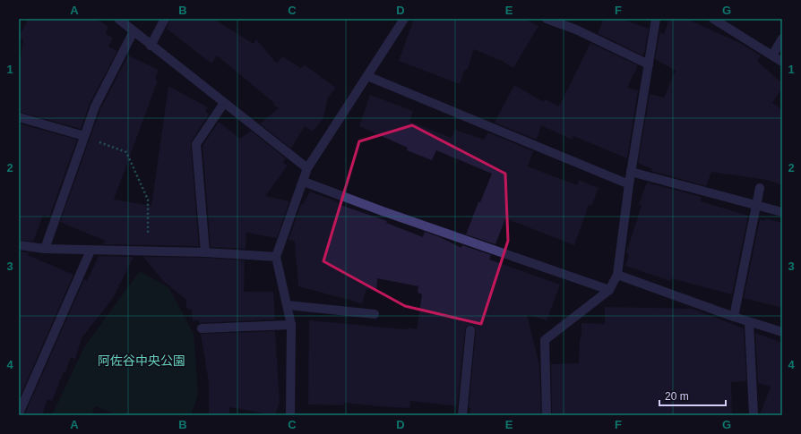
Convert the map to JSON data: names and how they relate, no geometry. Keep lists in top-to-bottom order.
{
  "parks": ["阿佐谷中央公園"],
  "scale_bar": "20 m",
  "grid": {
    "columns": [
      "A",
      "B",
      "C",
      "D",
      "E",
      "F",
      "G"
    ],
    "rows": [
      "1",
      "2",
      "3",
      "4"
    ]
  }
}
